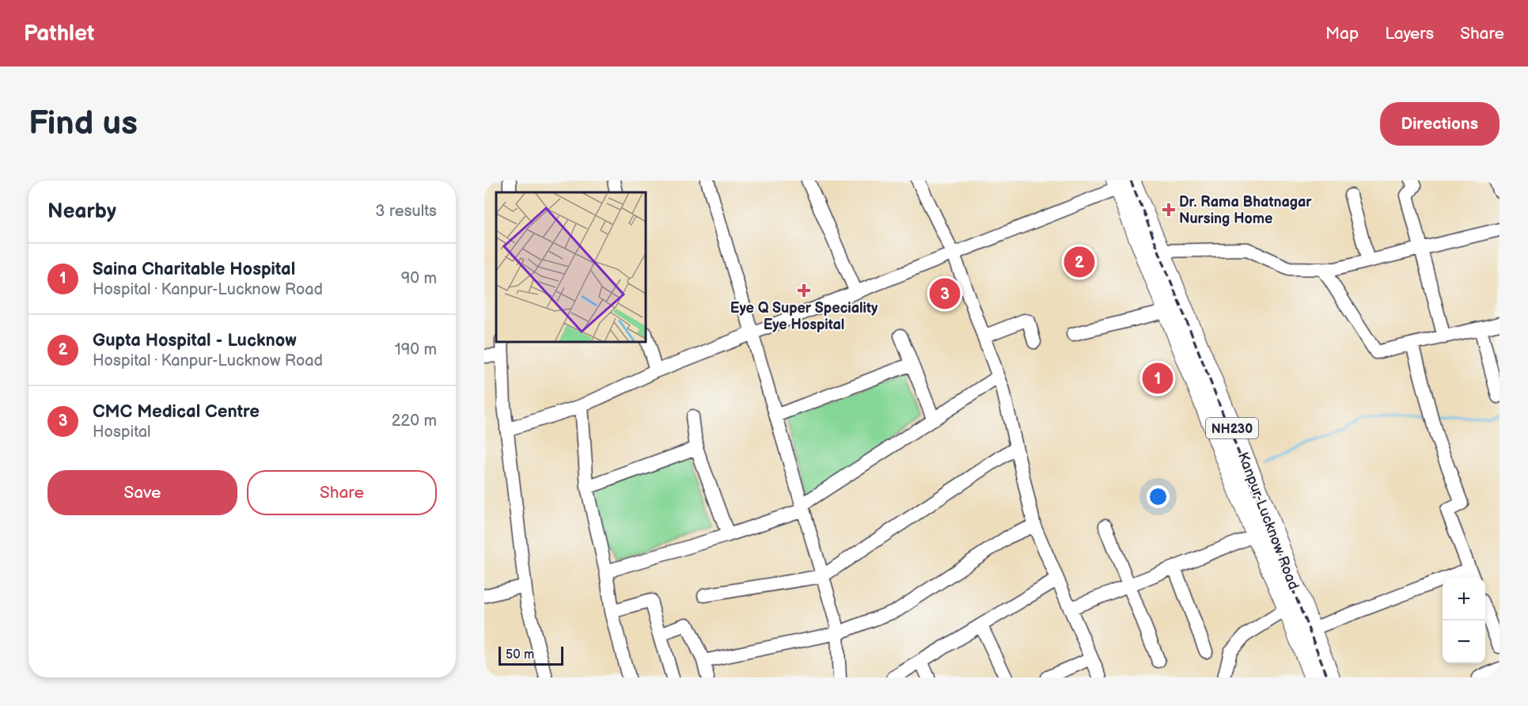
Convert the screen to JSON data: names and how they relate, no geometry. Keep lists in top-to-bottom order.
{
  "streets": {
    "highway": ["NH230", "Kanpur-Lucknow Road"]
  },
  "places": {
    "health": ["Dr. Rama Bhatnagar Nursing Home", "Eye Q Super Speciality Eye Hospital"]
  },
  "scale_bar": "50 m",
  "page": {
    "header": "Pathlet",
    "nav": ["Map", "Layers", "Share"],
    "buttons": [
      "Directions",
      ["Save", "Share"]
    ],
    "title": "Find us",
    "heading": ["Nearby", "3 results"],
    "list": [
      {
        "mark": "1",
        "name": "Saina Charitable Hospital",
        "note": "Hospital · Kanpur-Lucknow Road",
        "value": "90 m"
      },
      {
        "mark": "2",
        "name": "Gupta Hospital - Lucknow",
        "note": "Hospital · Kanpur-Lucknow Road",
        "value": "190 m"
      },
      {
        "mark": "3",
        "name": "CMC Medical Centre",
        "note": "Hospital",
        "value": "220 m"
      }
    ],
    "pins": ["2", "3", "1"],
    "map_buttons": ["+", "−"],
    "scale": "50 m"
  }
}
